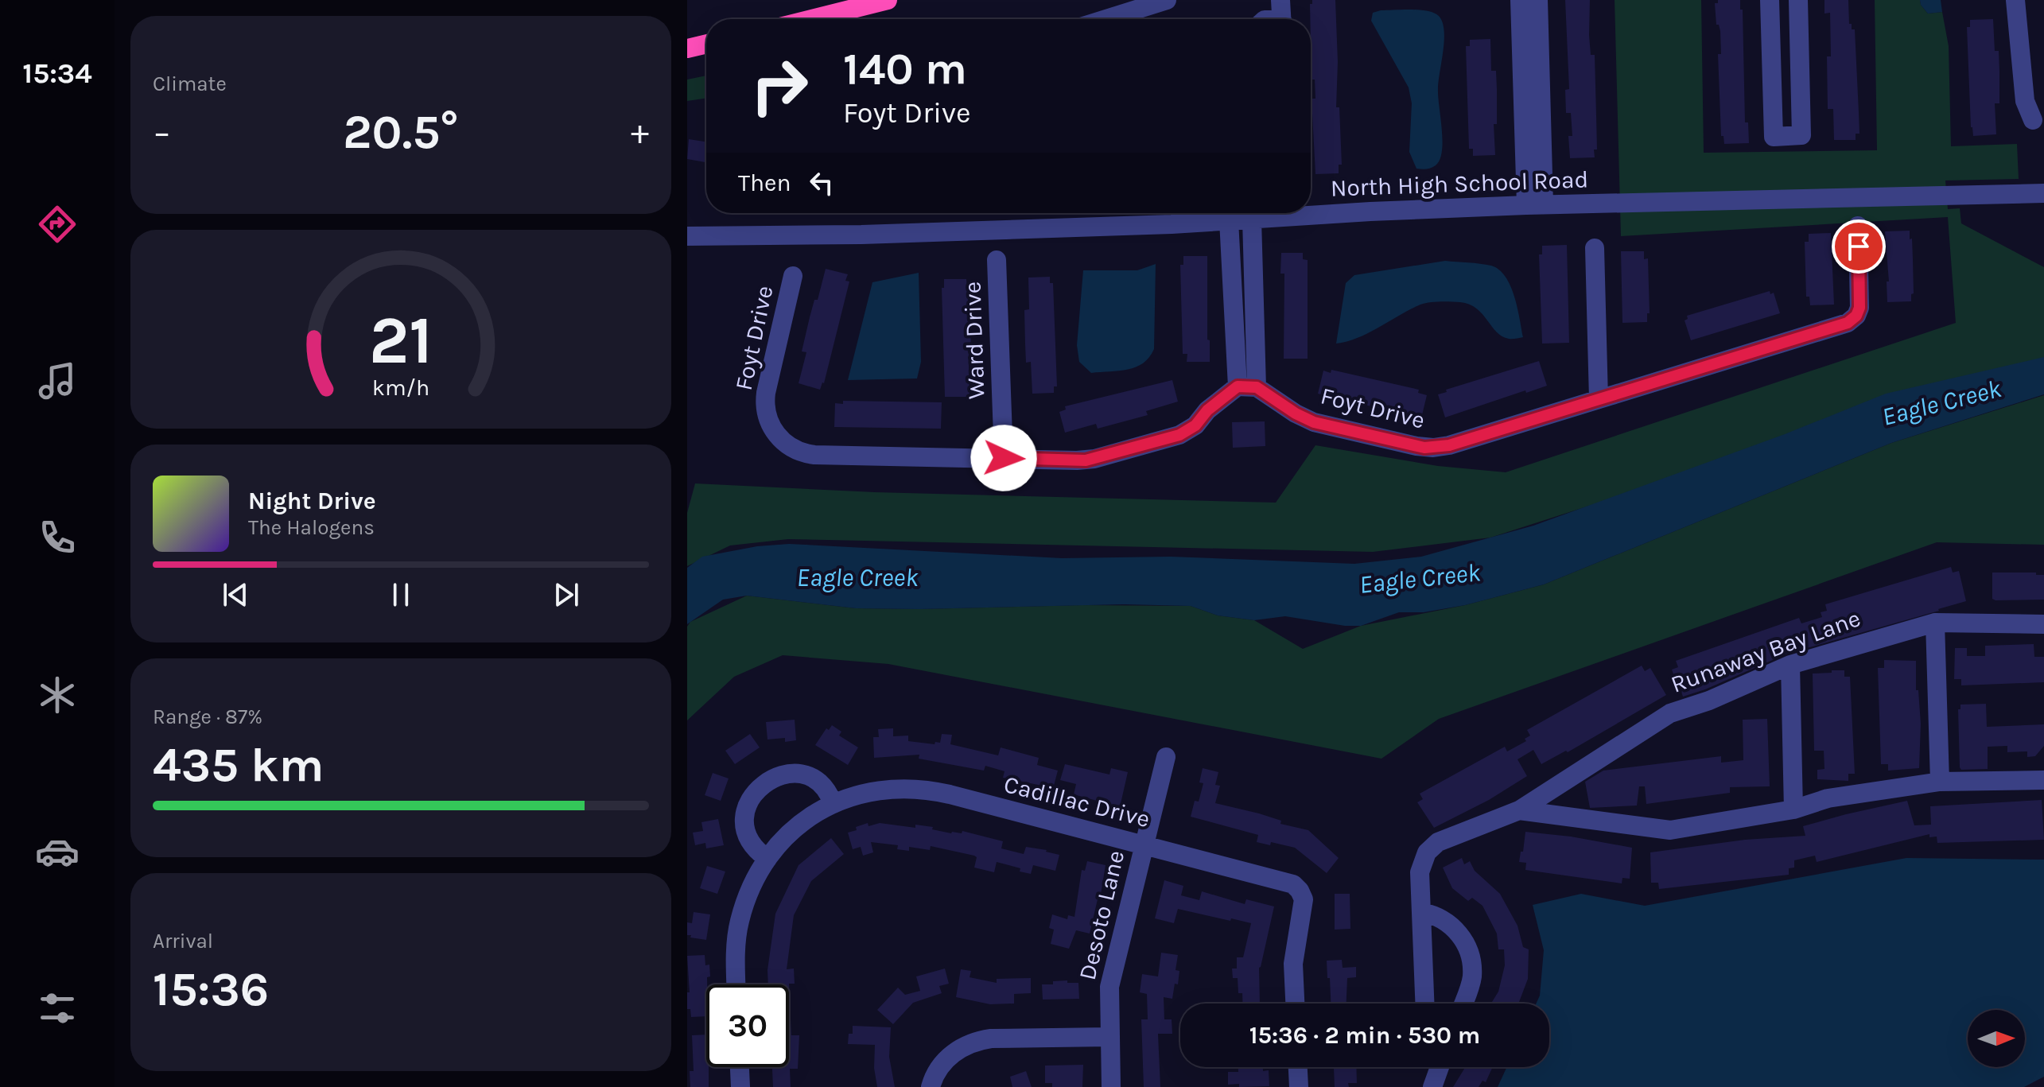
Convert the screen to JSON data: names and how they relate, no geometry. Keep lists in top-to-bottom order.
{
  "streets": {
    "street": [
      "North High School Road",
      "Foyt Drive",
      "Ward Drive",
      "Runaway Bay Lane",
      "Cadillac Drive",
      "Desoto Lane"
    ]
  },
  "crossings": [
    ["Foyt Drive", "Ward Drive"],
    ["Cadillac Drive", "Desoto Lane"]
  ],
  "water": ["Eagle Creek"],
  "north": "right",
  "page": {
    "tabs": "15:34",
    "tile": [
      "Climate",
      ["Range · 87%", "435 km"],
      ["Arrival", "15:36"]
    ],
    "turn": ["140 m", "Foyt Drive"],
    "heat": ["−", "20.5°", "+"],
    "then": "Then",
    "song": ["Night Drive", "The Halogens"],
    "limit": "30",
    "trip": "15:36 · 2 min · 530 m",
    "gauge": ["21", "km/h"]
  }
}
